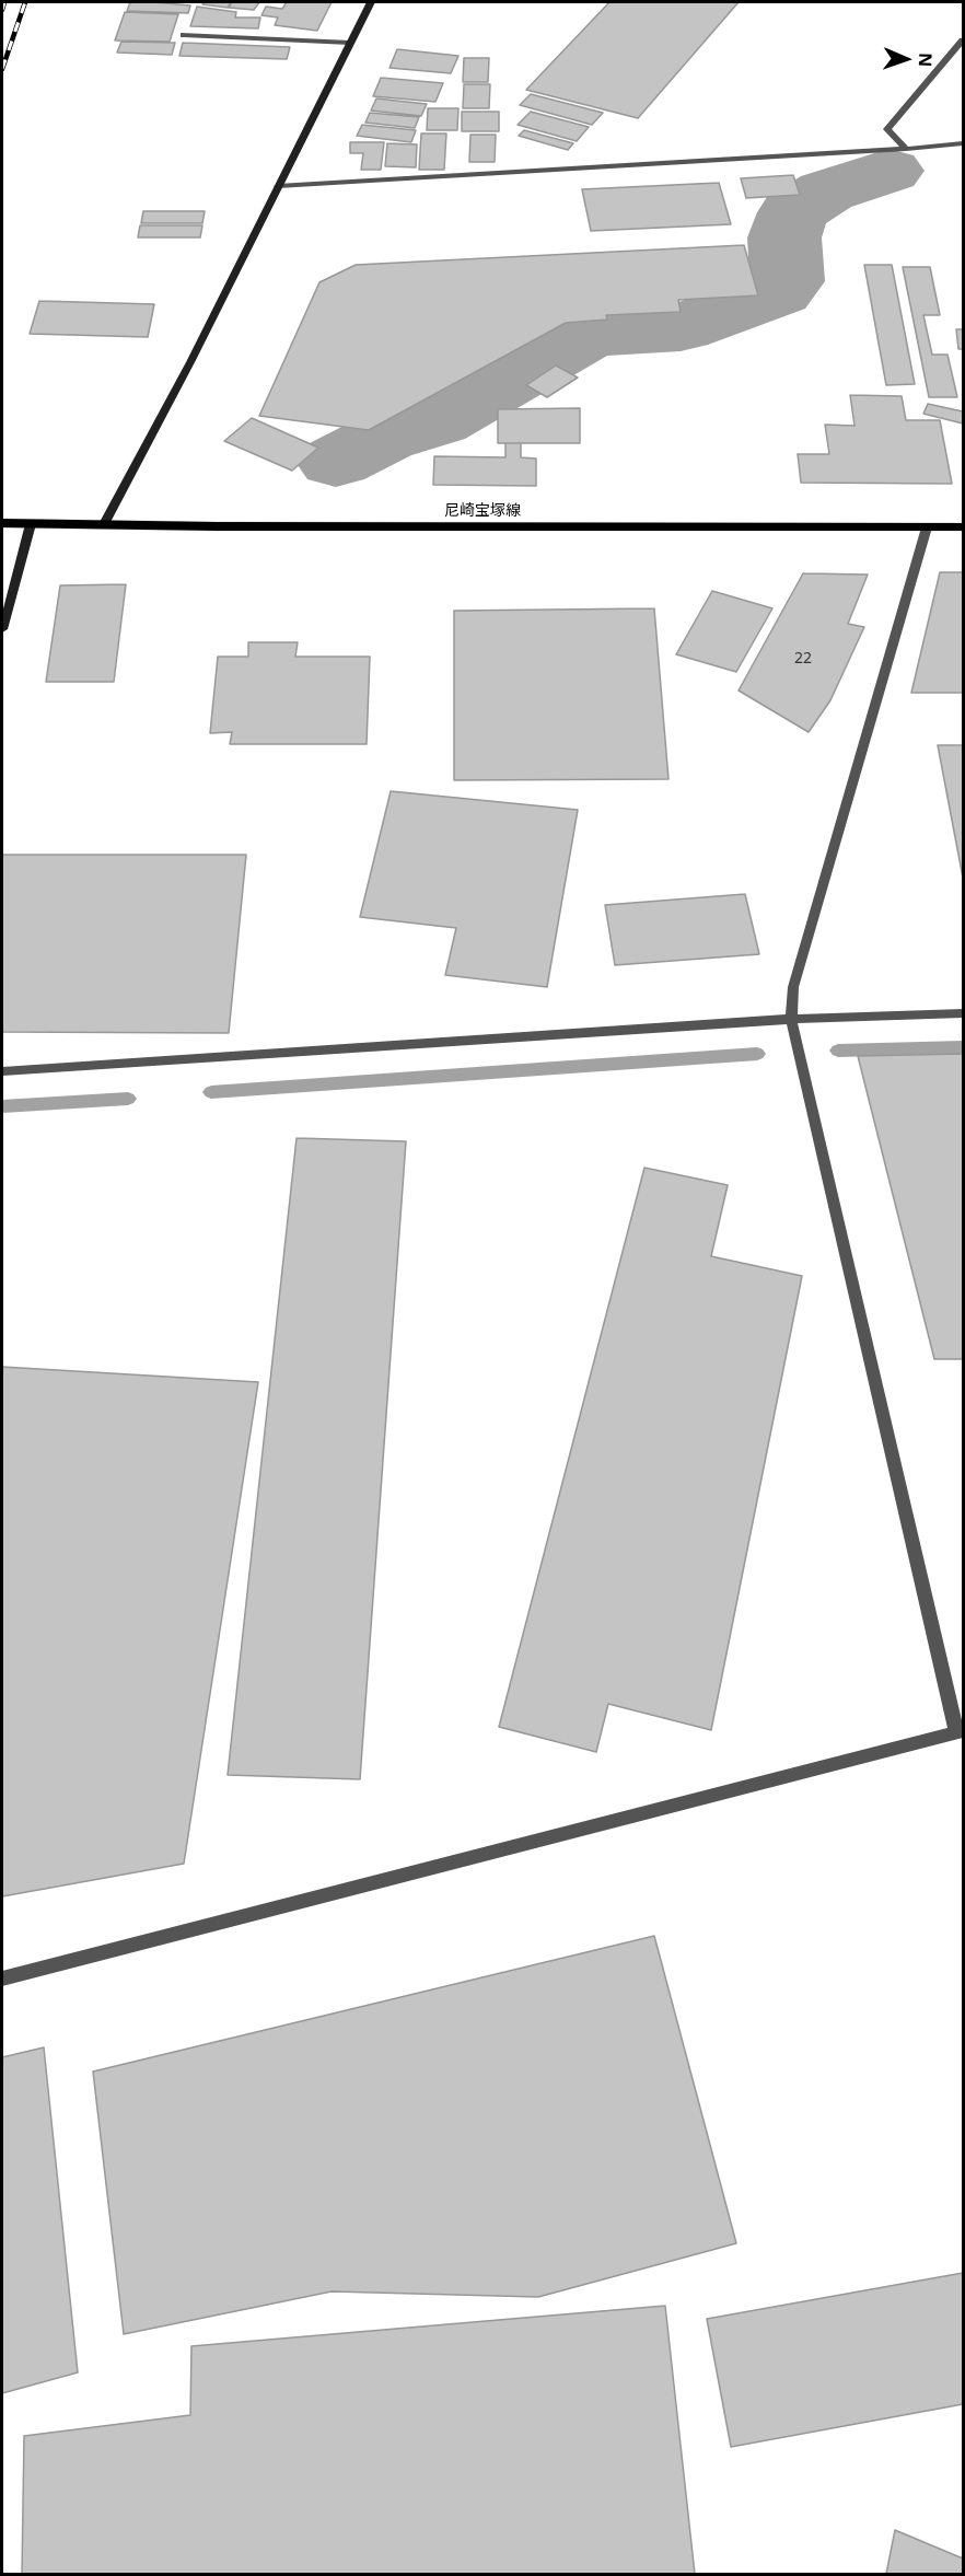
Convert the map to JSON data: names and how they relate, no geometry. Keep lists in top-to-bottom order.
{
  "streets": {
    "main road": ["尼崎宝塚線"]
  },
  "house_numbers": ["22"],
  "north": "right"
}
